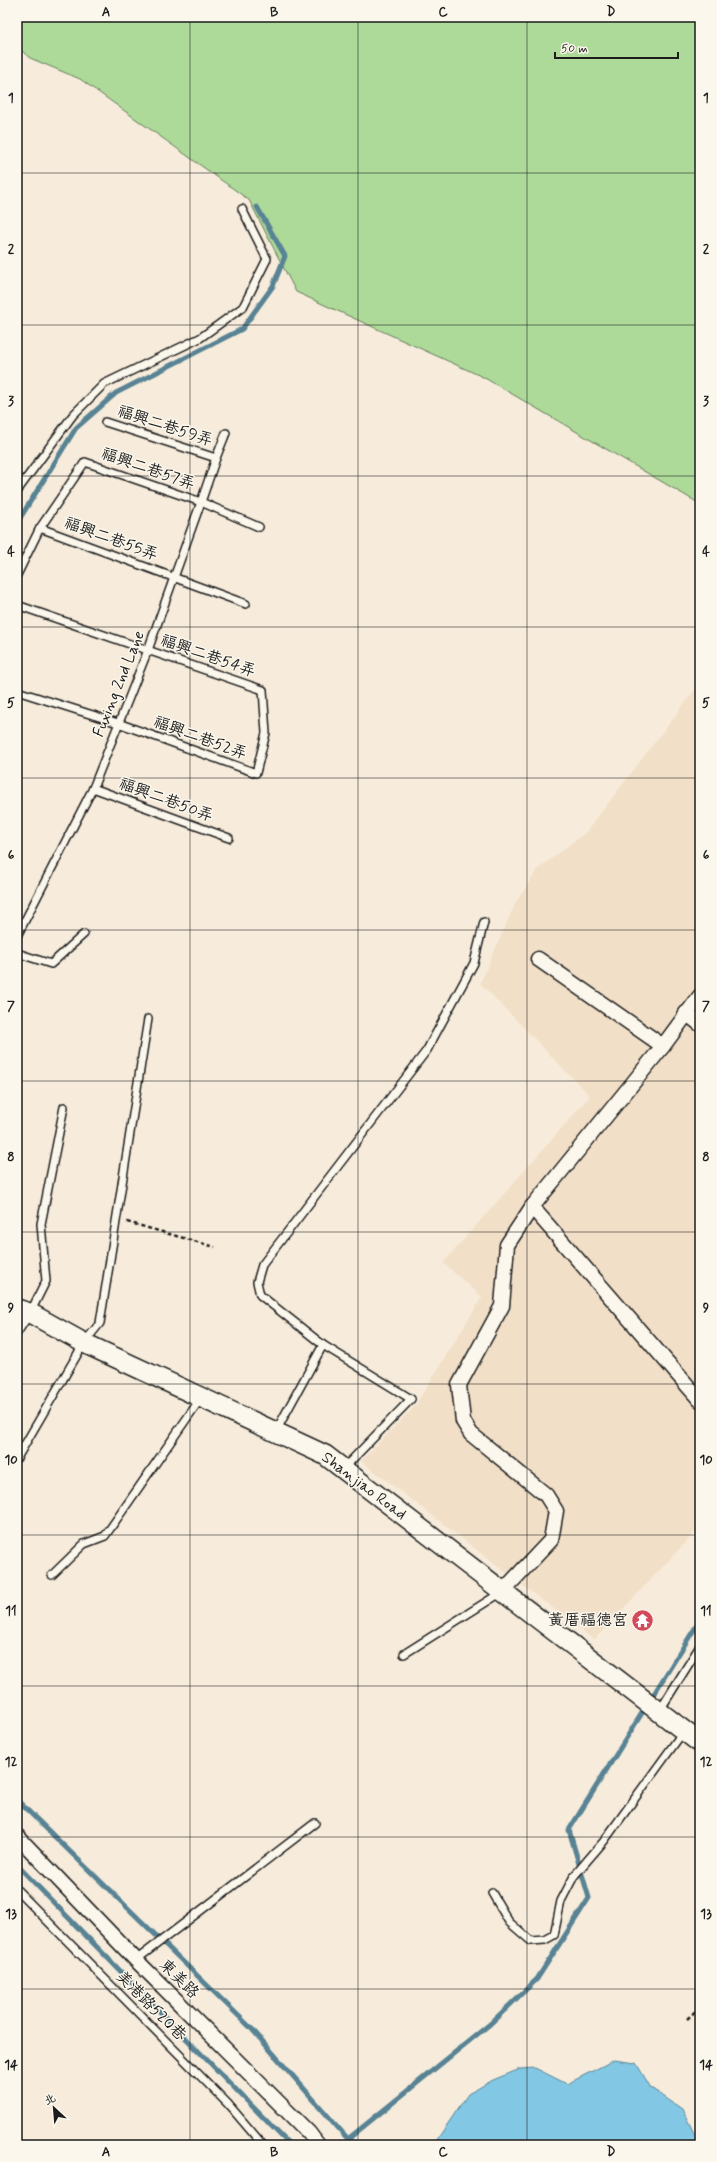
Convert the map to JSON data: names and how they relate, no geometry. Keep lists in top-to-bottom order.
{
  "streets": {
    "main road": ["Shanjiao Road"],
    "street": ["東美路"],
    "lane": [
      "福興二巷59弄",
      "福興二巷57弄",
      "福興二巷55弄",
      "福興二巷54弄",
      "Fuxing 2nd Lane",
      "福興二巷52弄",
      "福興二巷50弄",
      "美港路520巷"
    ]
  },
  "crossings": [
    ["福興二巷59弄", "Fuxing 2nd Lane"],
    ["福興二巷57弄", "福興二巷55弄"],
    ["福興二巷57弄", "Fuxing 2nd Lane"],
    ["福興二巷55弄", "Fuxing 2nd Lane"],
    ["福興二巷54弄", "Fuxing 2nd Lane"],
    ["福興二巷54弄", "福興二巷52弄"],
    ["Fuxing 2nd Lane", "福興二巷52弄"],
    ["Fuxing 2nd Lane", "福興二巷50弄"]
  ],
  "places": {
    "temple": ["黃厝福德宮"]
  },
  "scale_bar": "50 m",
  "north": "top left",
  "grid": {
    "columns": [
      "A",
      "B",
      "C",
      "D"
    ],
    "rows": [
      "1",
      "2",
      "3",
      "4",
      "5",
      "6",
      "7",
      "8",
      "9",
      "10",
      "11",
      "12",
      "13",
      "14"
    ]
  }
}
